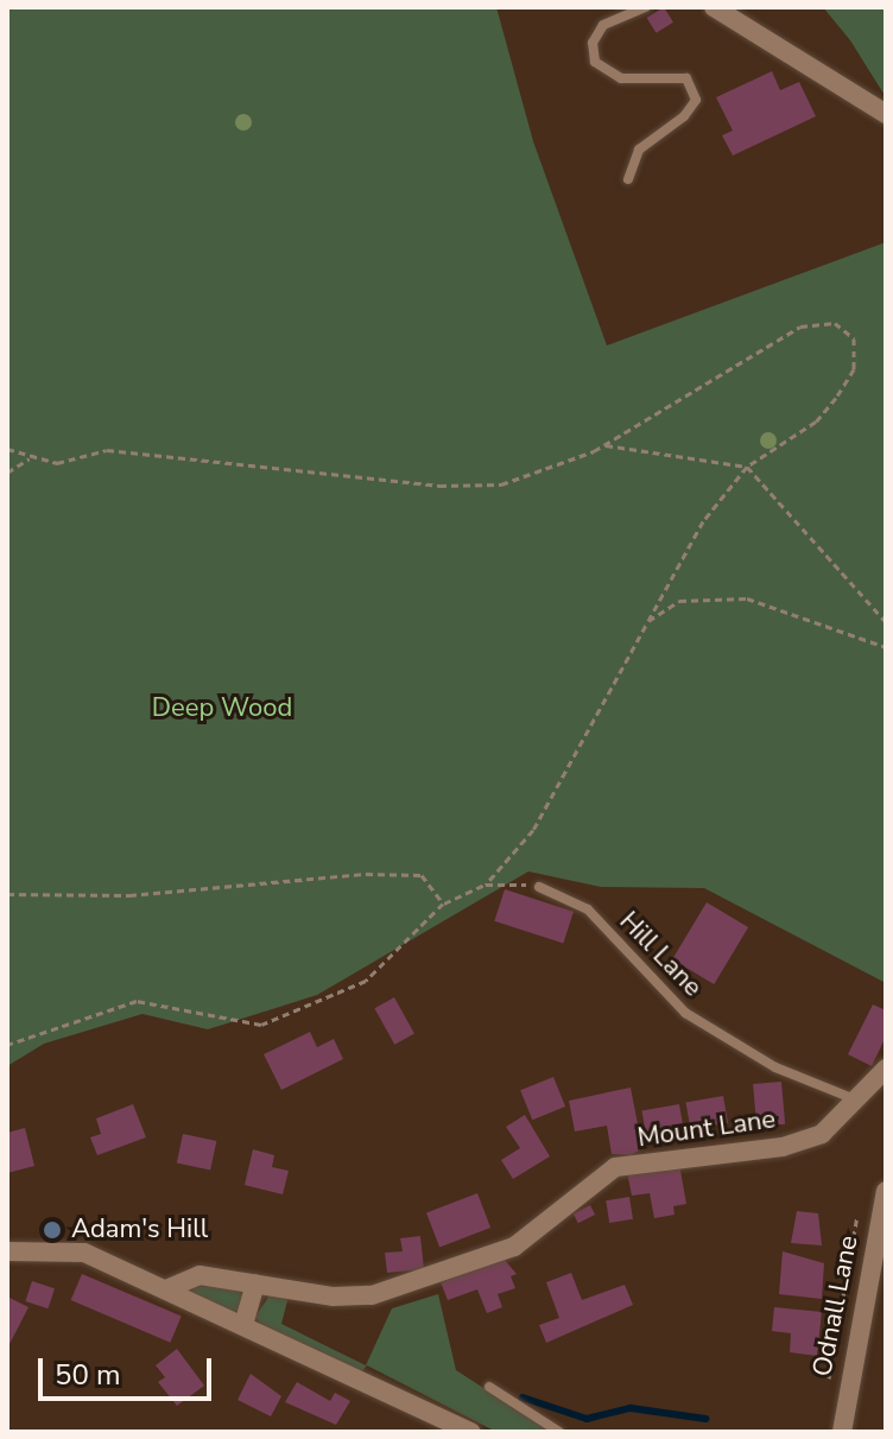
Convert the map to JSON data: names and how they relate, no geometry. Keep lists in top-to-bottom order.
{
  "streets": {
    "street": ["Mount Lane", "Odnall Lane"],
    "lane": ["Hill Lane"]
  },
  "crossings": [
    ["Hill Lane", "Mount Lane"]
  ],
  "parks": ["Deep Wood"],
  "places": ["Adam's Hill"],
  "scale_bar": "50 m"
}
